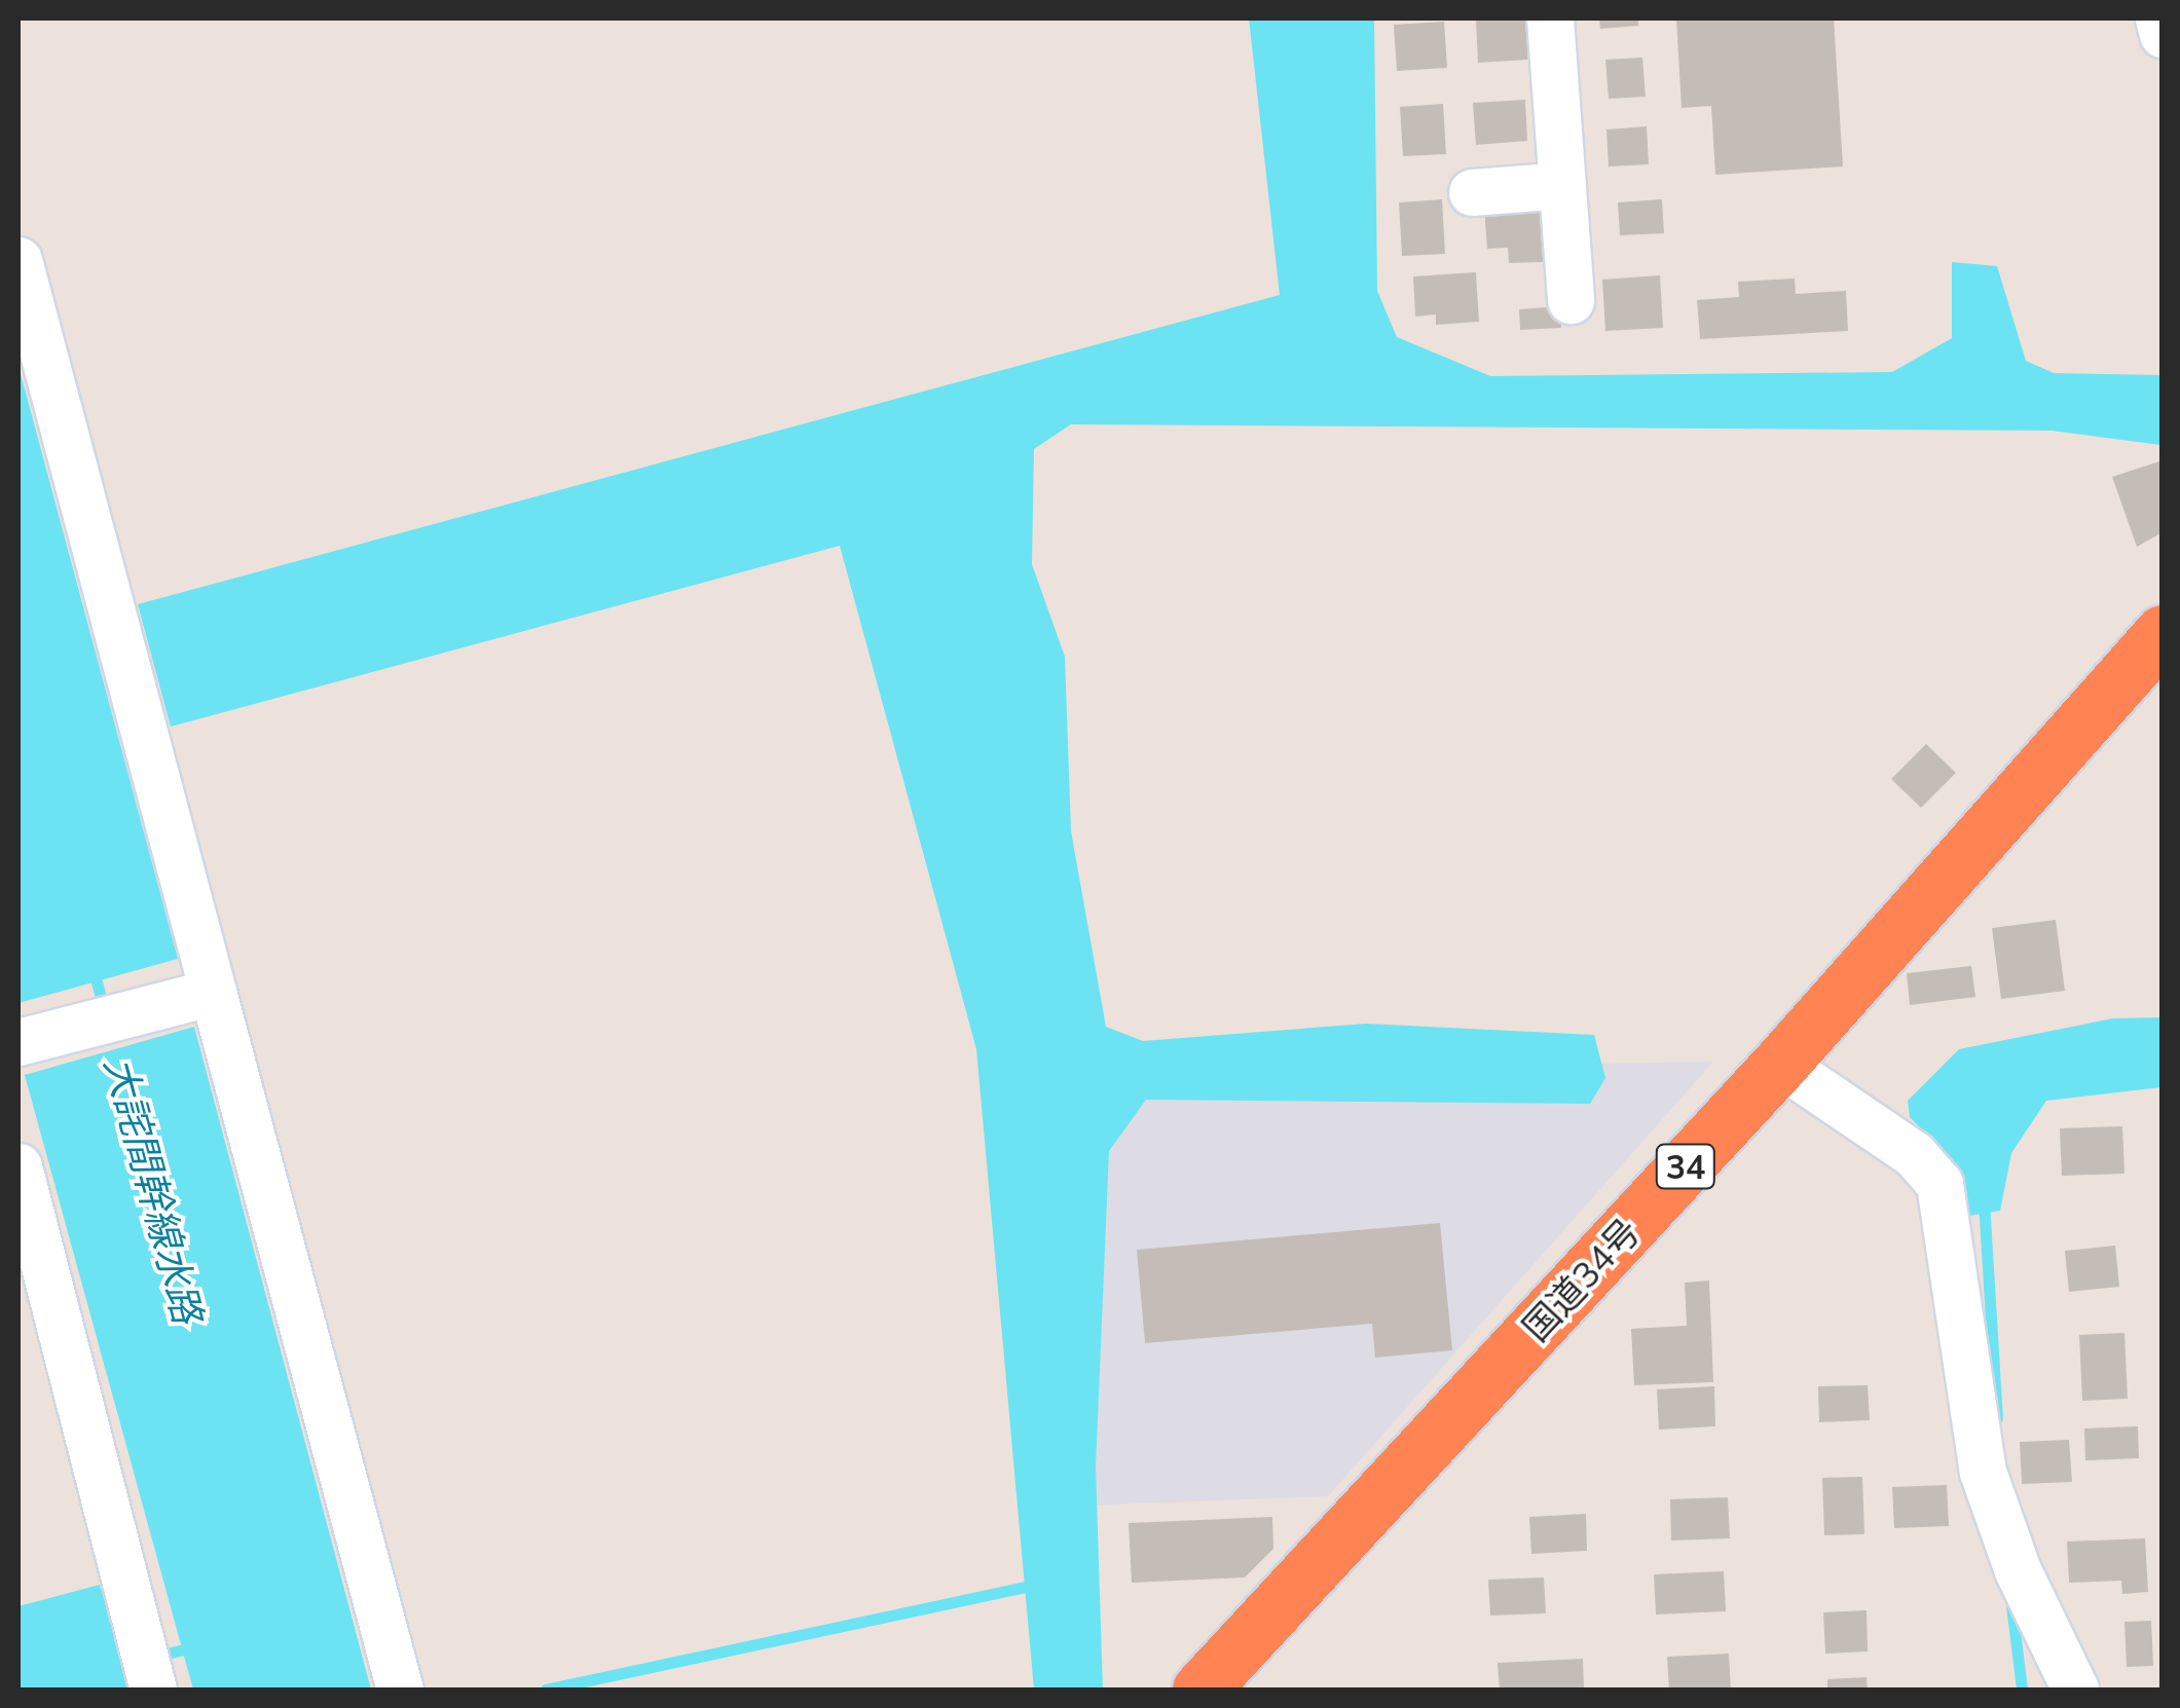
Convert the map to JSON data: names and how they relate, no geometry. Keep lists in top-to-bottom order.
{
  "streets": {
    "highway": ["34", "国道34号"]
  },
  "water": ["大詫間幹線水路"]
}
